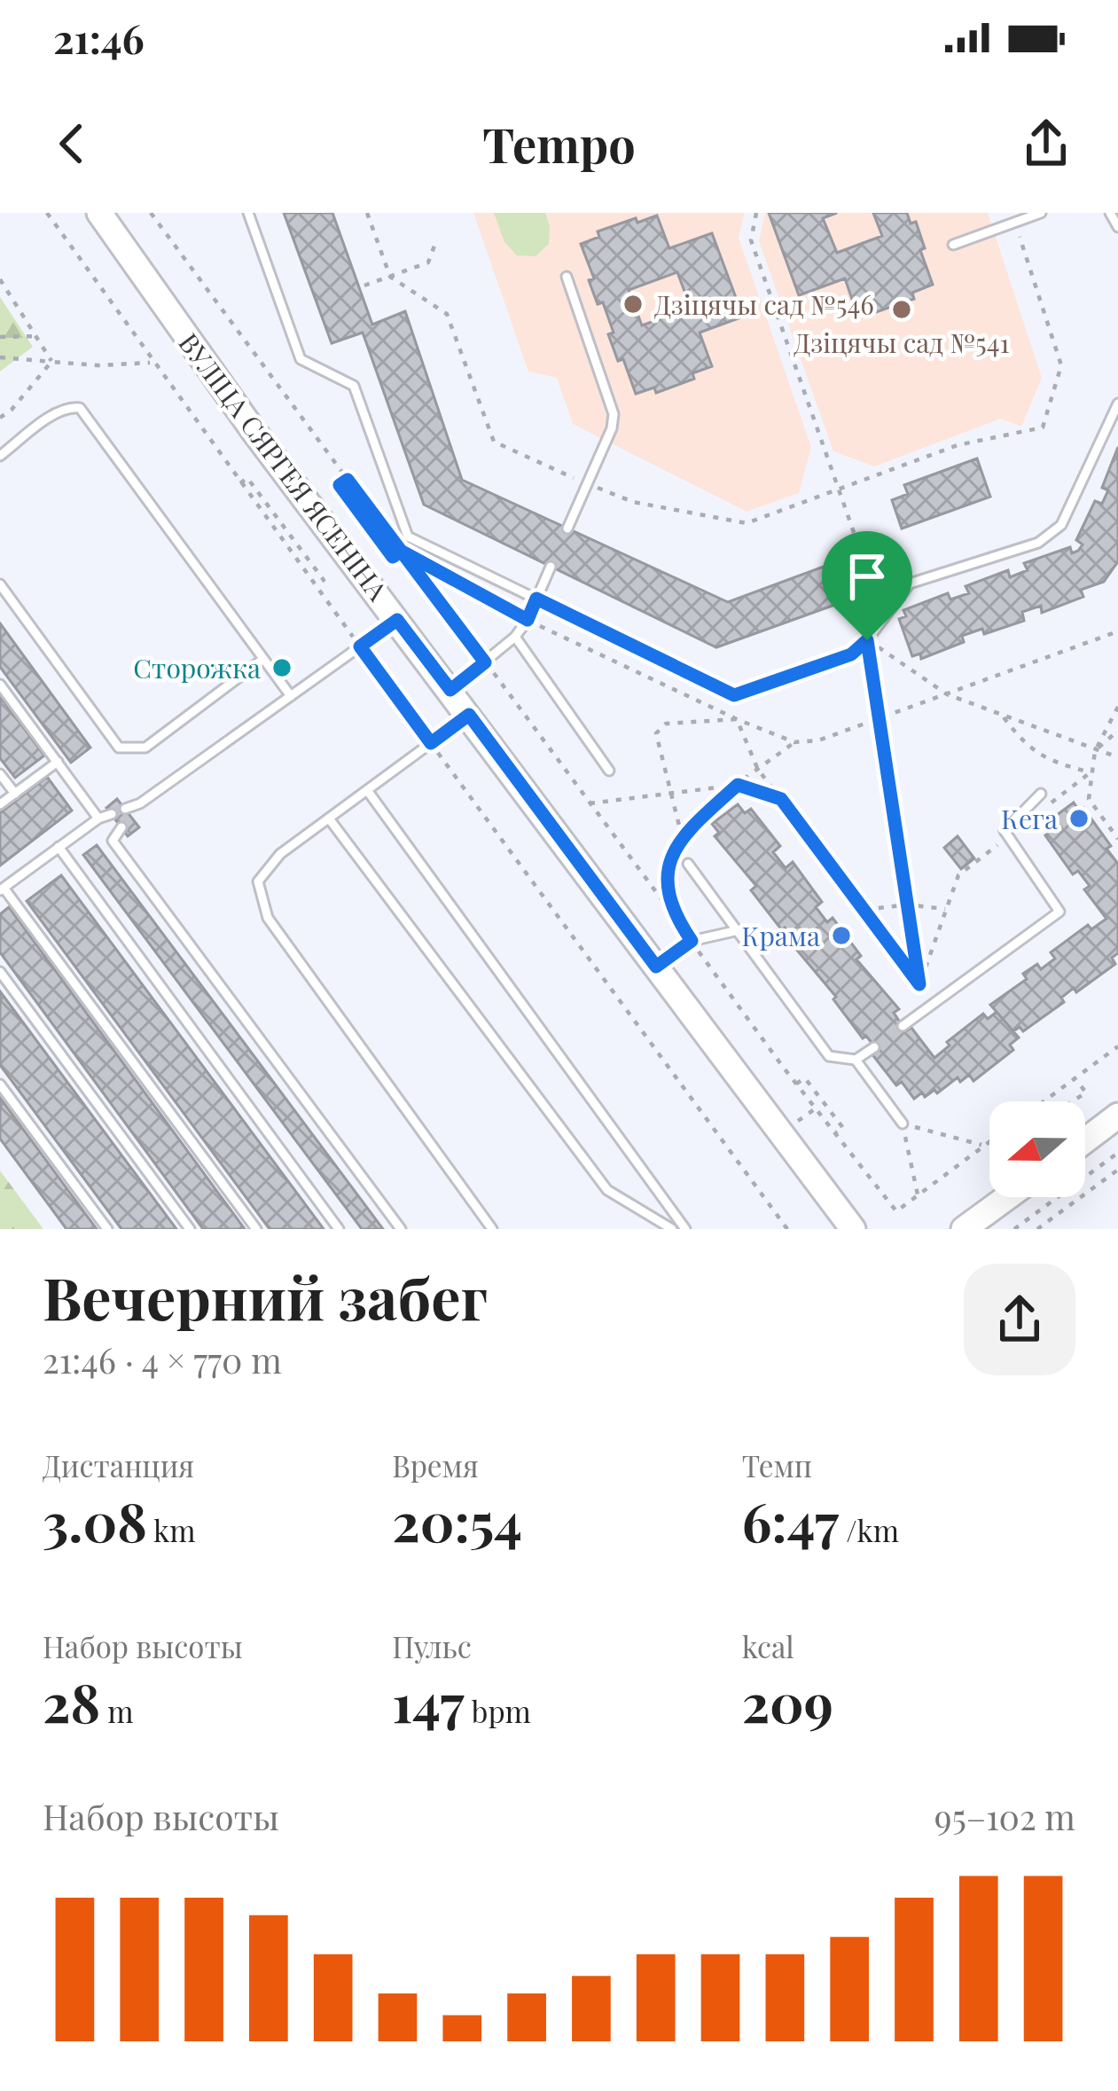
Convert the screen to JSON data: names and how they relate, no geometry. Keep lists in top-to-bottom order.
{
  "streets": {
    "main road": ["ВУЛІЦА СЯРГЕЯ ЯСЕНІНА"]
  },
  "places": [
    "Дзіцячы сад №546",
    "Дзіцячы сад №541",
    "Сторожка",
    "Кега",
    "Крама"
  ],
  "north": "left",
  "page": {
    "status": "21:46",
    "header": "Tempo",
    "heading": ["Вечерний забег", "21:46 · 4 × 770 m"],
    "stats": [
      ["Дистанция", "3.08 km"],
      ["Время", "20:54"],
      ["Темп", "6:47 /km"],
      ["Набор высоты", "28 m"],
      ["Пульс", "147 bpm"],
      ["kcal", "209"]
    ],
    "chart": ["Набор высоты", "95–102 m"]
  }
}
